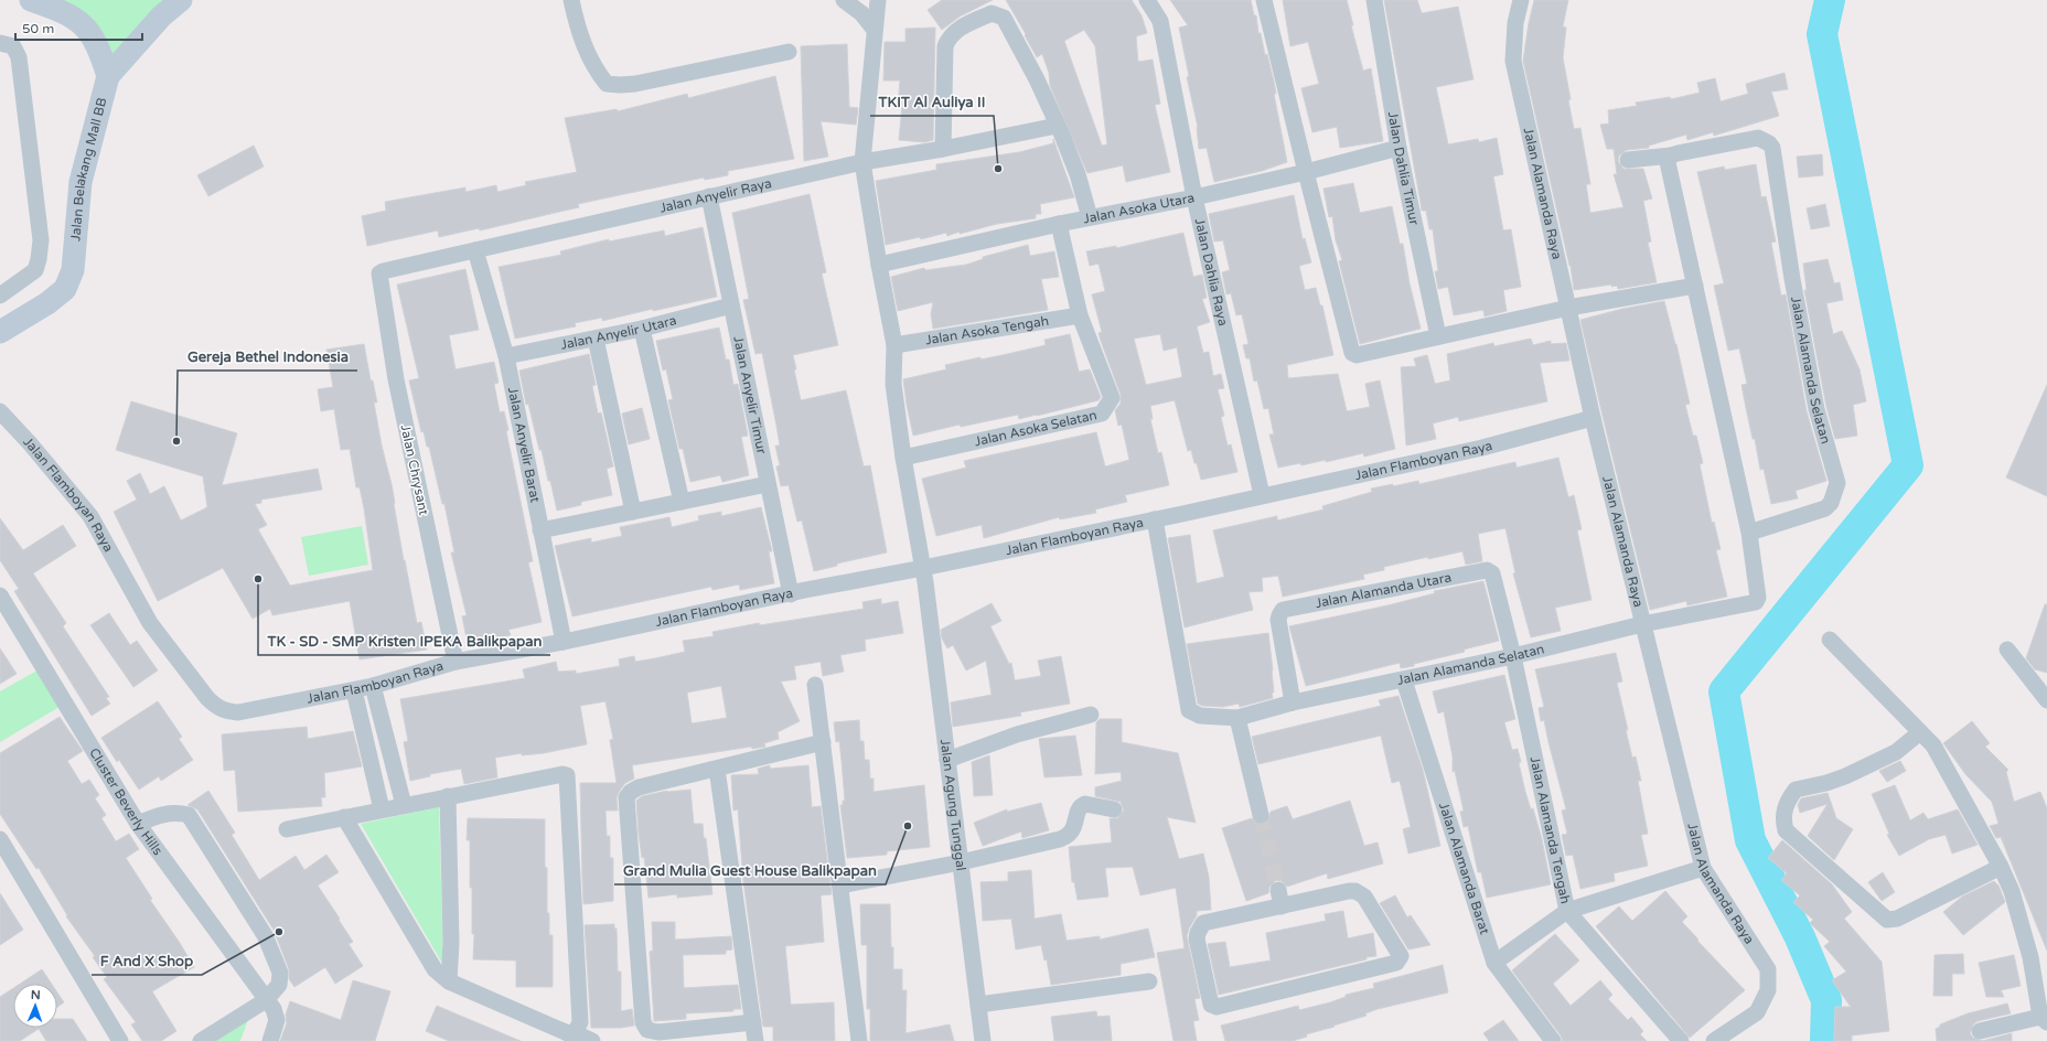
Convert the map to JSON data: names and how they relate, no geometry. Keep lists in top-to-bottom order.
{
  "streets": {
    "main road": ["Jalan Belakang Mall BB"],
    "street": [
      "Jalan Dahlia Timur",
      "Jalan Alamanda Raya",
      "Jalan Anyelir Raya",
      "Jalan Asoka Utara",
      "Jalan Dahlia Raya",
      "Jalan Asoka Tengah",
      "Jalan Anyelir Utara",
      "Jalan Alamanda Selatan",
      "Jalan Anyelir Timur",
      "Jalan Asoka Selatan",
      "Jalan Anyelir Barat",
      "Jalan Flamboyan Raya",
      "Jalan Chrysant",
      "Jalan Alamanda Utara",
      "Cluster Beverly Hills",
      "Jalan Agung Tunggal",
      "Jalan Alamanda Tengah",
      "Jalan Alamanda Barat"
    ]
  },
  "crossings": [
    ["Jalan Dahlia Timur", "Jalan Asoka Utara"],
    ["Jalan Alamanda Raya", "Jalan Alamanda Selatan"],
    ["Jalan Alamanda Raya", "Jalan Flamboyan Raya"],
    ["Jalan Anyelir Raya", "Jalan Anyelir Timur"],
    ["Jalan Anyelir Raya", "Jalan Anyelir Barat"],
    ["Jalan Anyelir Raya", "Jalan Chrysant"],
    ["Jalan Anyelir Raya", "Jalan Agung Tunggal"],
    ["Jalan Asoka Utara", "Jalan Dahlia Raya"],
    ["Jalan Asoka Utara", "Jalan Asoka Selatan"],
    ["Jalan Asoka Utara", "Jalan Agung Tunggal"],
    ["Jalan Dahlia Raya", "Jalan Flamboyan Raya"],
    ["Jalan Asoka Tengah", "Jalan Asoka Selatan"],
    ["Jalan Asoka Tengah", "Jalan Agung Tunggal"],
    ["Jalan Anyelir Utara", "Jalan Anyelir Timur"],
    ["Jalan Anyelir Utara", "Jalan Anyelir Barat"],
    ["Jalan Alamanda Selatan", "Jalan Flamboyan Raya"],
    ["Jalan Alamanda Selatan", "Jalan Alamanda Utara"],
    ["Jalan Alamanda Selatan", "Jalan Alamanda Tengah"],
    ["Jalan Alamanda Selatan", "Jalan Alamanda Barat"],
    ["Jalan Anyelir Timur", "Jalan Flamboyan Raya"],
    ["Jalan Asoka Selatan", "Jalan Agung Tunggal"],
    ["Jalan Anyelir Barat", "Jalan Flamboyan Raya"],
    ["Jalan Flamboyan Raya", "Jalan Chrysant"],
    ["Jalan Flamboyan Raya", "Jalan Agung Tunggal"],
    ["Jalan Alamanda Utara", "Jalan Alamanda Tengah"]
  ],
  "places": [
    "TKIT Al Auliya II",
    "Gereja Bethel Indonesia",
    "TK - SD - SMP Kristen IPEKA Balikpapan",
    "Grand Mulia Guest House Balikpapan",
    "F And X Shop"
  ],
  "scale_bar": "50 m",
  "north": "top"
}
